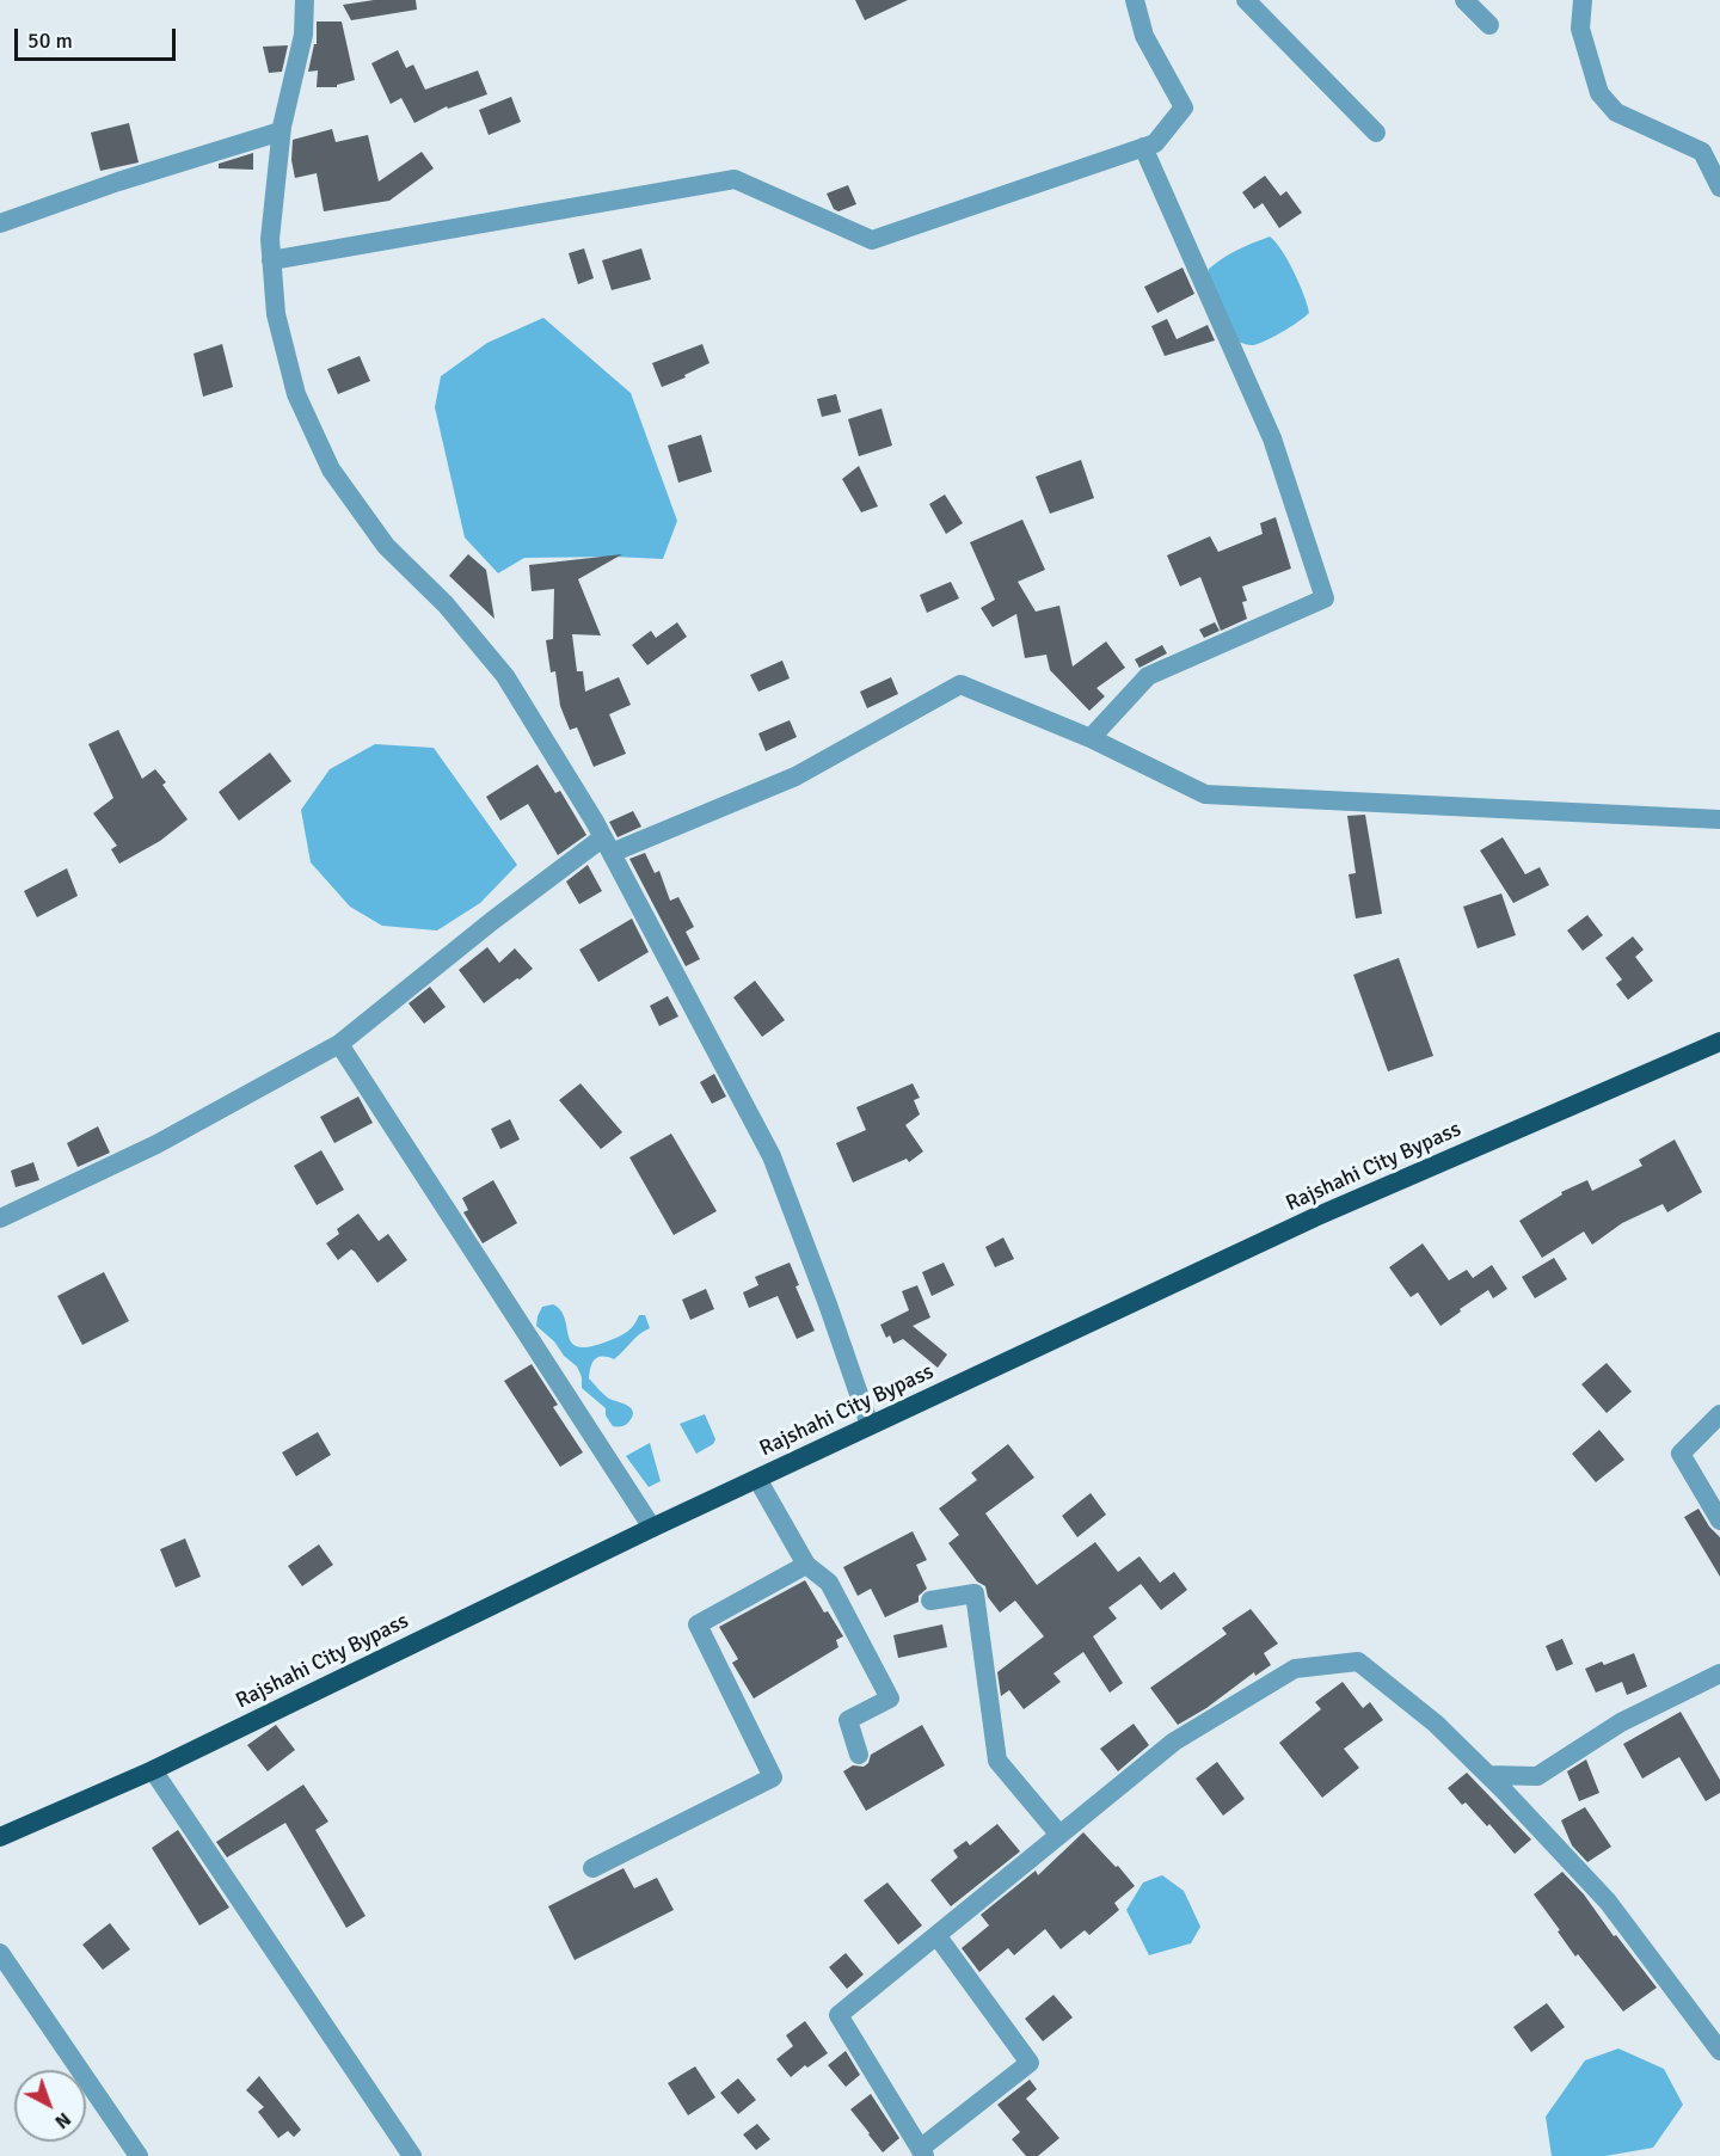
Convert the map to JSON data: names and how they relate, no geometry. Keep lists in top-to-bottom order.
{
  "streets": {
    "highway": ["Rajshahi City Bypass"]
  },
  "scale_bar": "50 m",
  "north": "bottom right"
}
